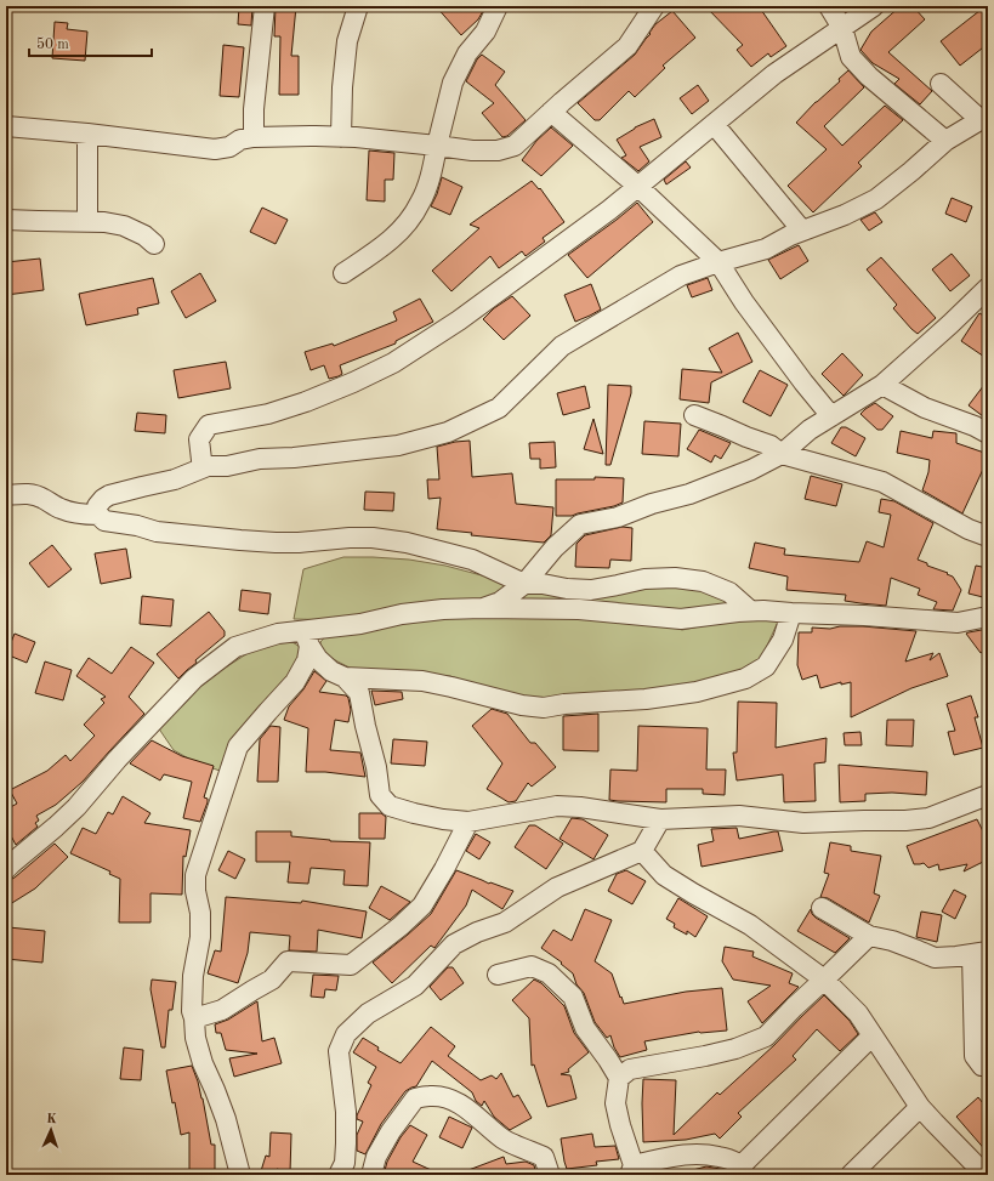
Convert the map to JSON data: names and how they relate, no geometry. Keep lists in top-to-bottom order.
{
  "scale_bar": "50 m",
  "north": "top"
}
